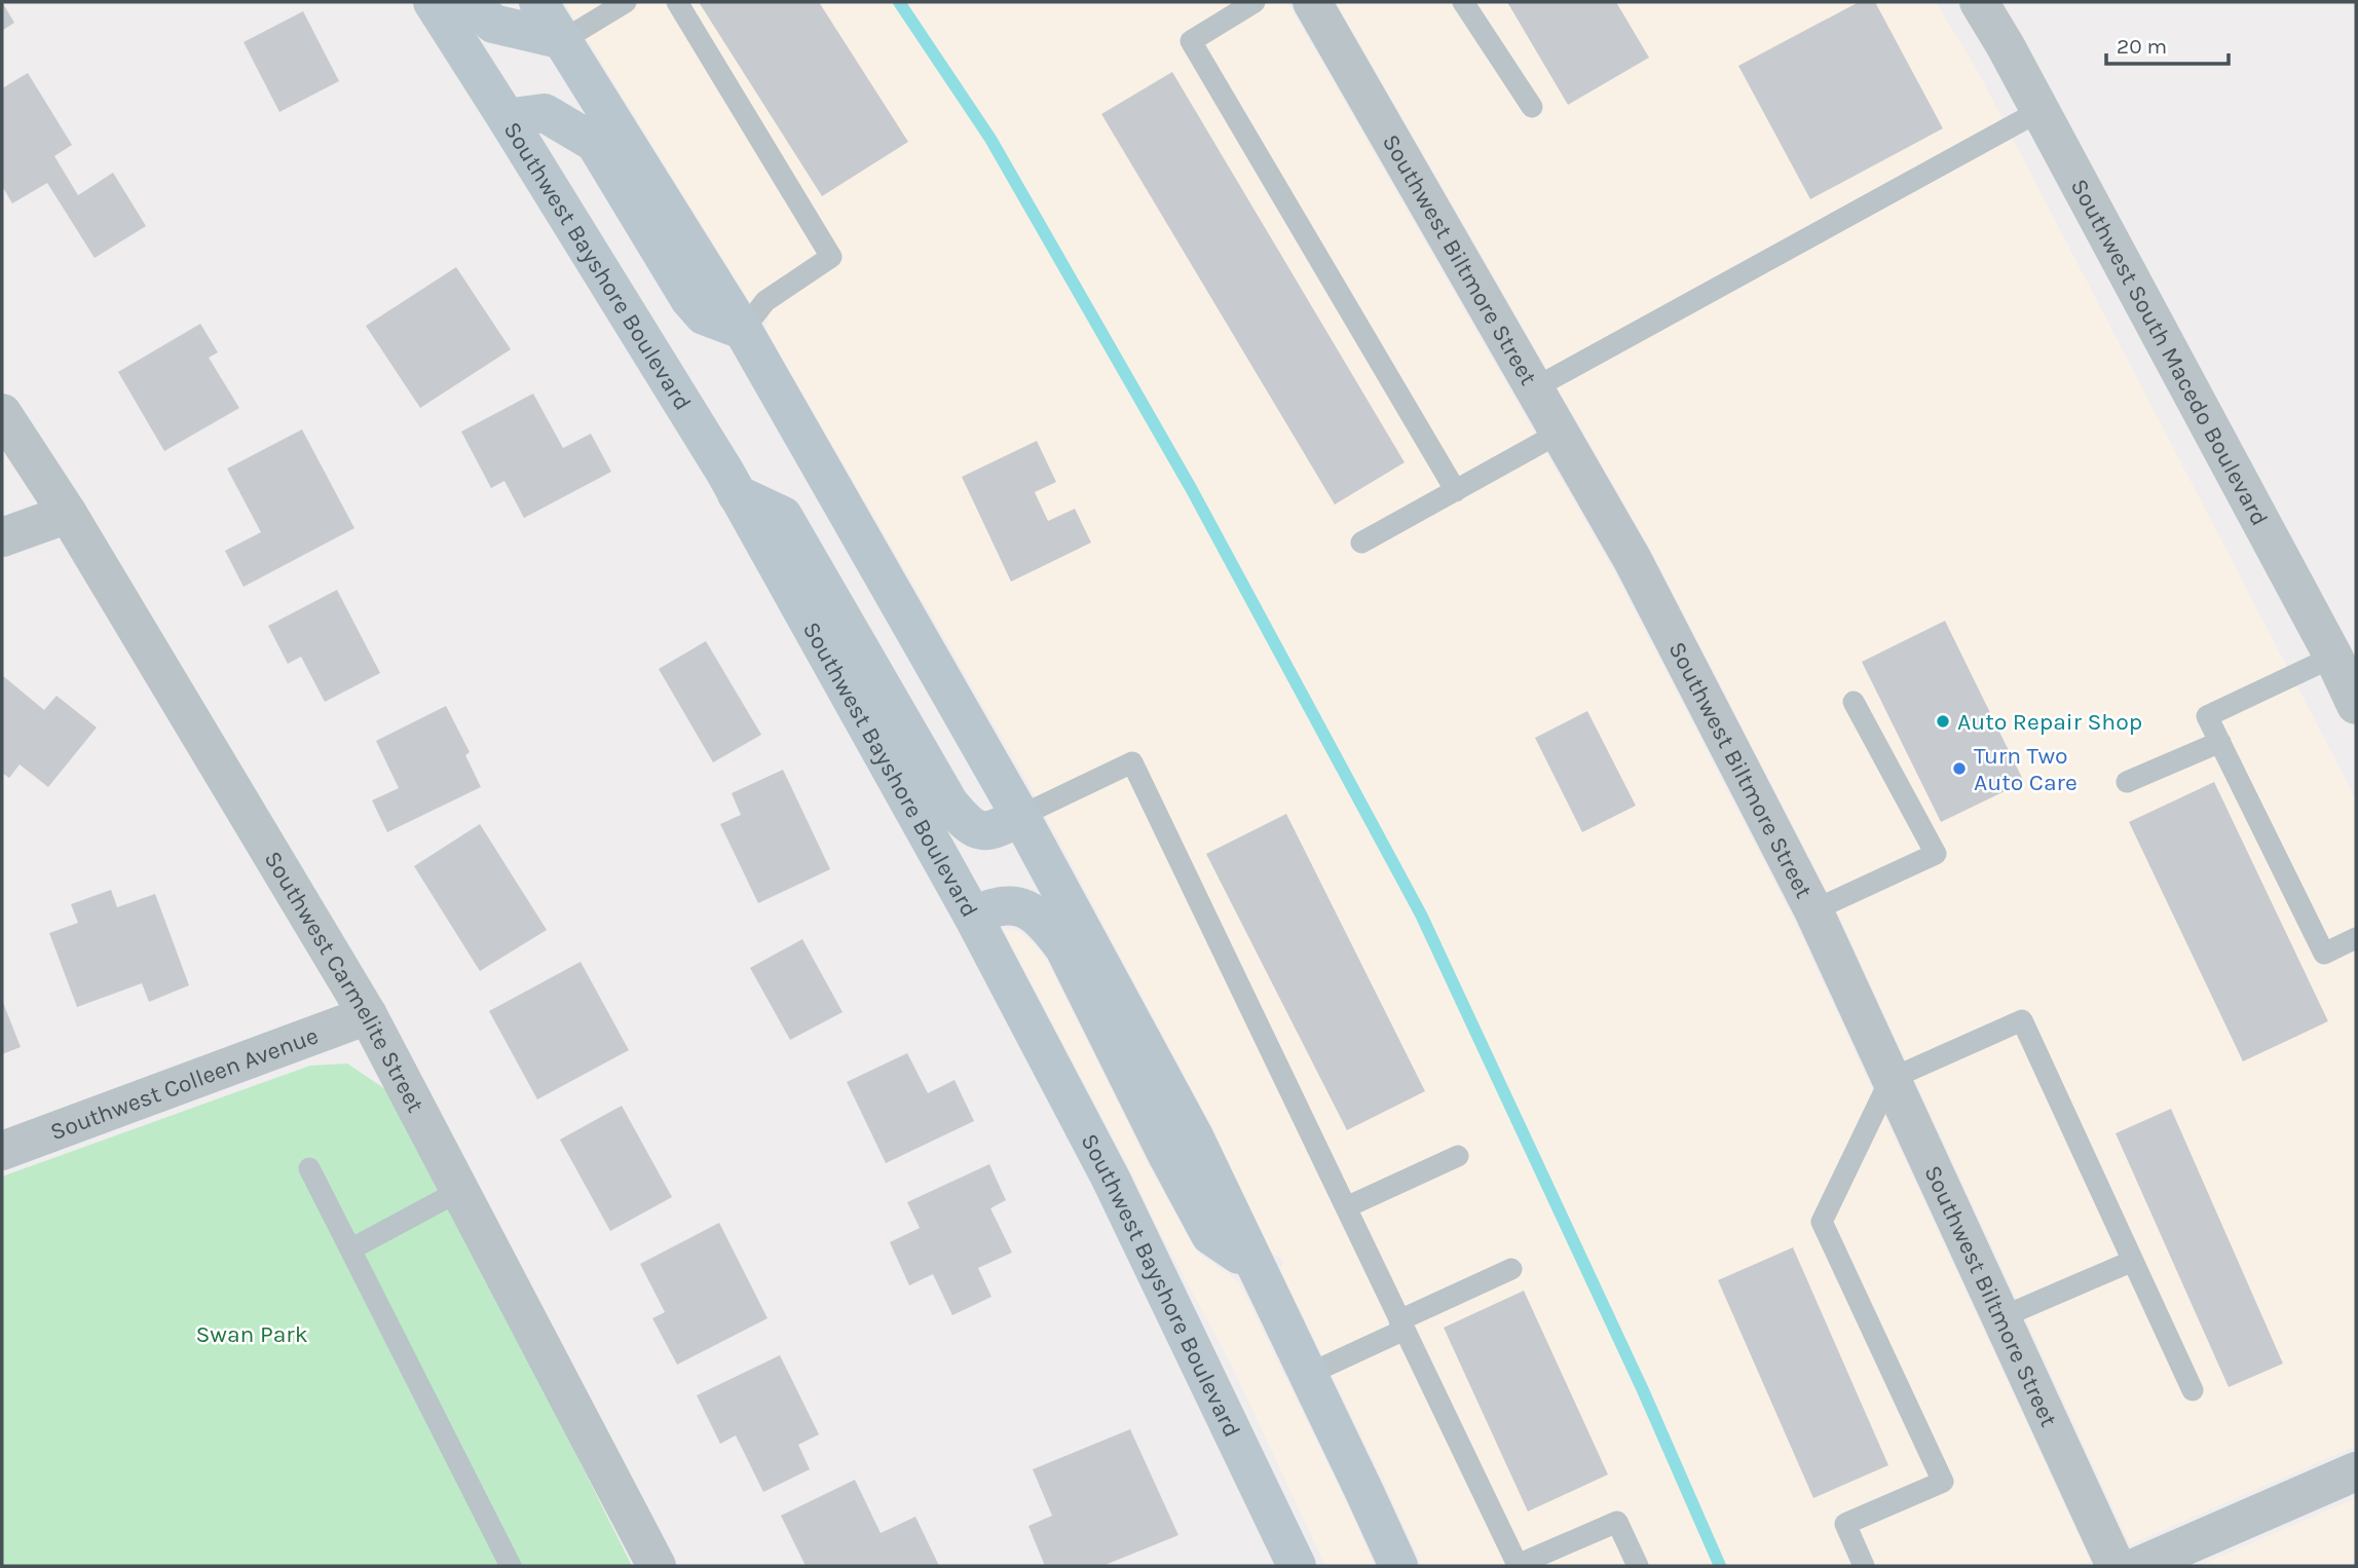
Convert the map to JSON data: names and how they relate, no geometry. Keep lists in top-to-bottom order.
{
  "streets": {
    "main road": ["Southwest Bayshore Boulevard"],
    "street": [
      "Southwest Biltmore Street",
      "Southwest South Macedo Boulevard",
      "Southwest Carmelite Street",
      "Southwest Colleen Avenue"
    ]
  },
  "crossings": [
    ["Southwest Carmelite Street", "Southwest Colleen Avenue"]
  ],
  "parks": ["Swan Park"],
  "places": ["Auto Repair Shop", "Turn Two Auto Care"],
  "scale_bar": "20 m"
}
